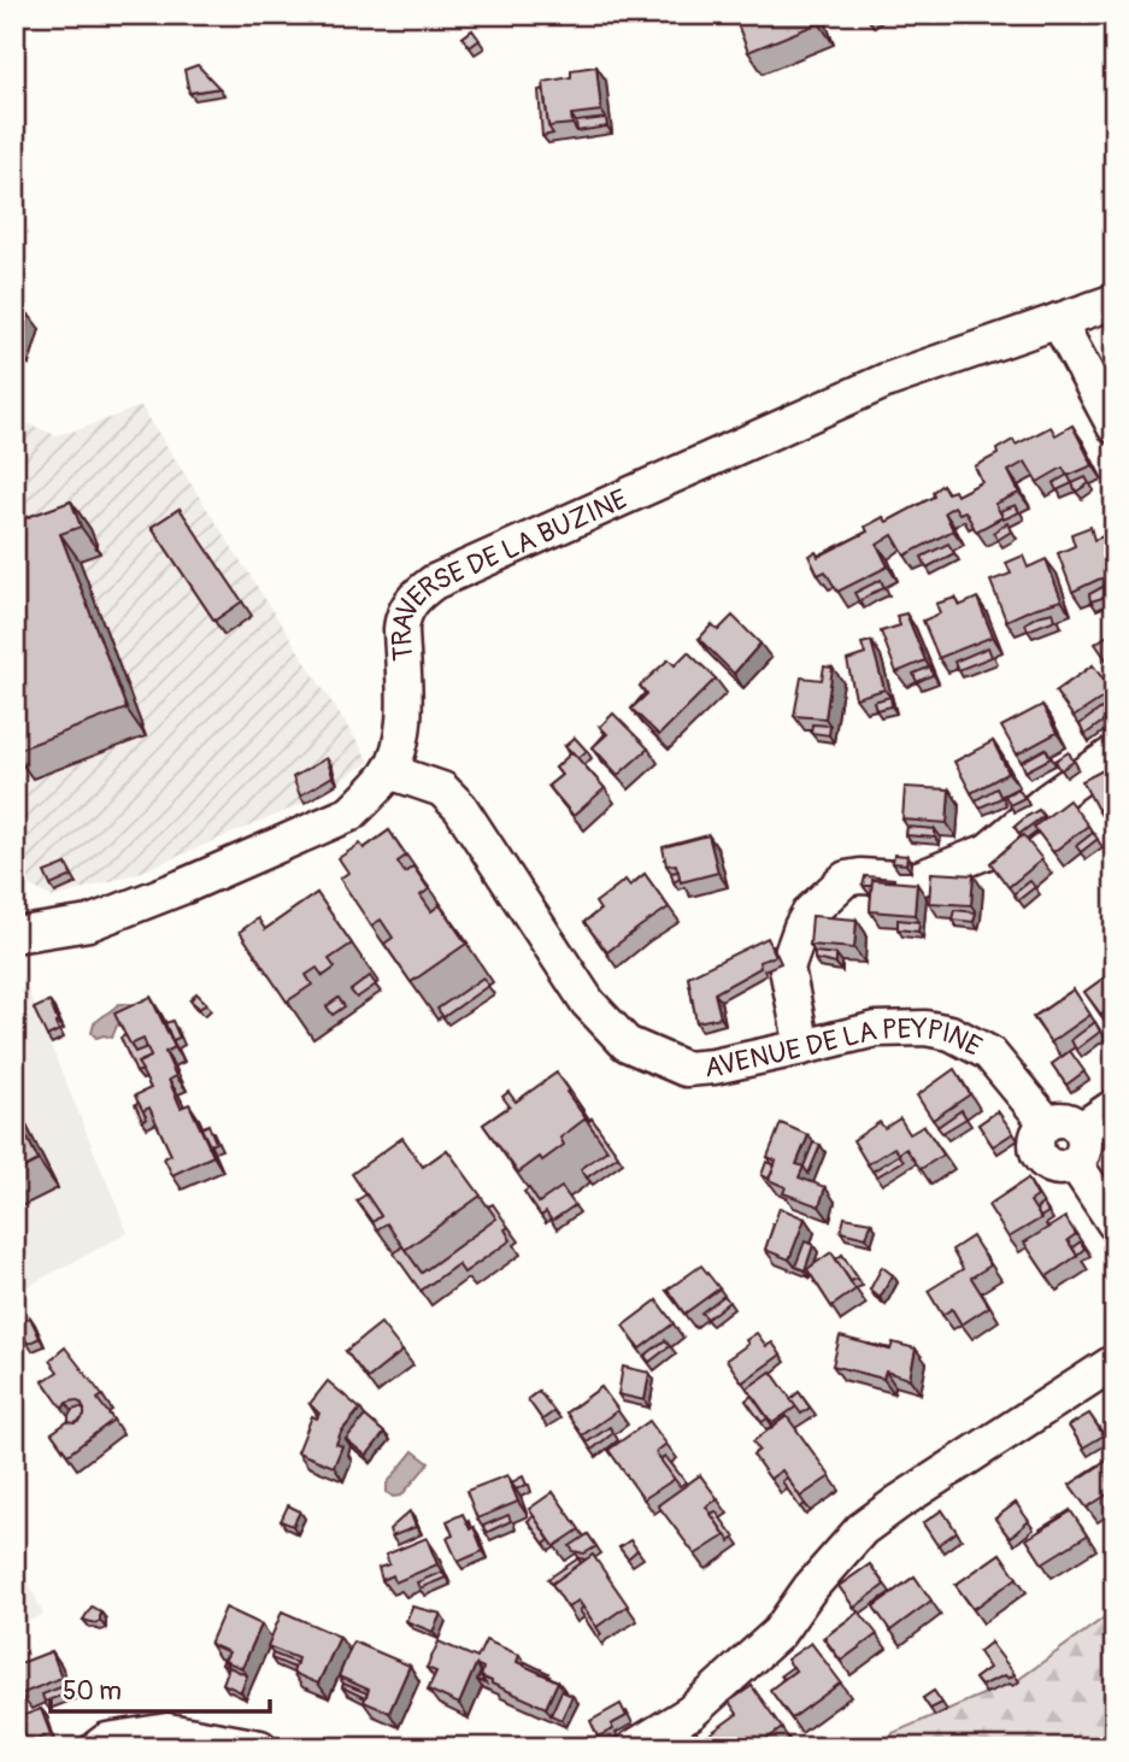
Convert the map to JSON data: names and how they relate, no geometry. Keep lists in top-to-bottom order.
{
  "streets": {
    "street": ["TRAVERSE DE LA BUZINE", "AVENUE DE LA PEYPINE"]
  },
  "crossings": [
    ["TRAVERSE DE LA BUZINE", "AVENUE DE LA PEYPINE"]
  ],
  "scale_bar": "50 m"
}
